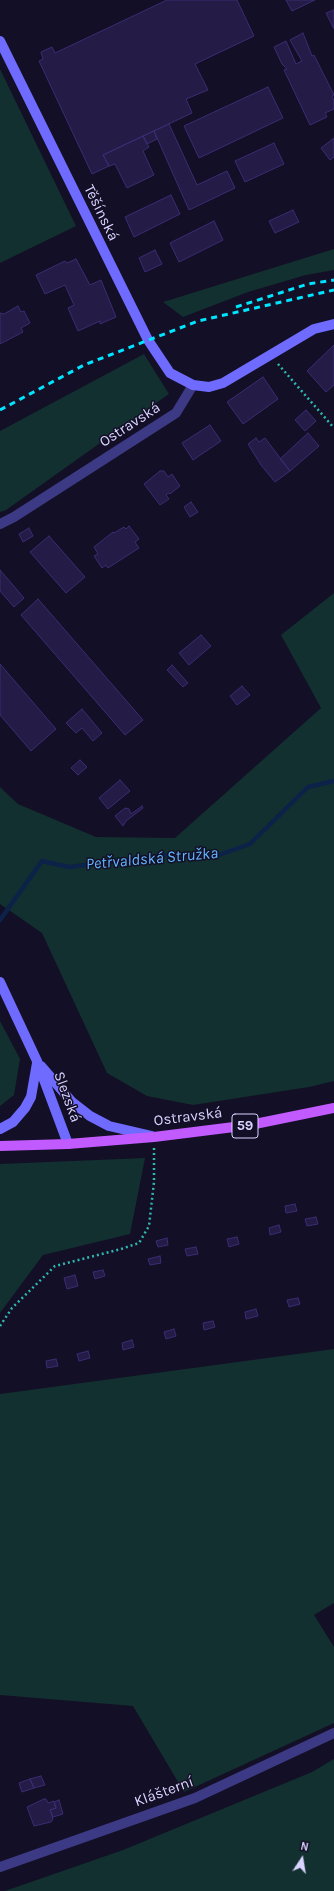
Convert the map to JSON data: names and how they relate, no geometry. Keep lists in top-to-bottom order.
{
  "streets": {
    "main road": ["Ostravská", "59"],
    "street": ["Těšínská", "Slezská", "Klášterní"]
  },
  "crossings": [
    ["Těšínská", "Ostravská"],
    ["Ostravská", "Slezská"],
    ["Ostravská", "59"],
    ["Slezská", "59"]
  ],
  "water": ["Petřvaldská Stružka"],
  "north": "top"
}
